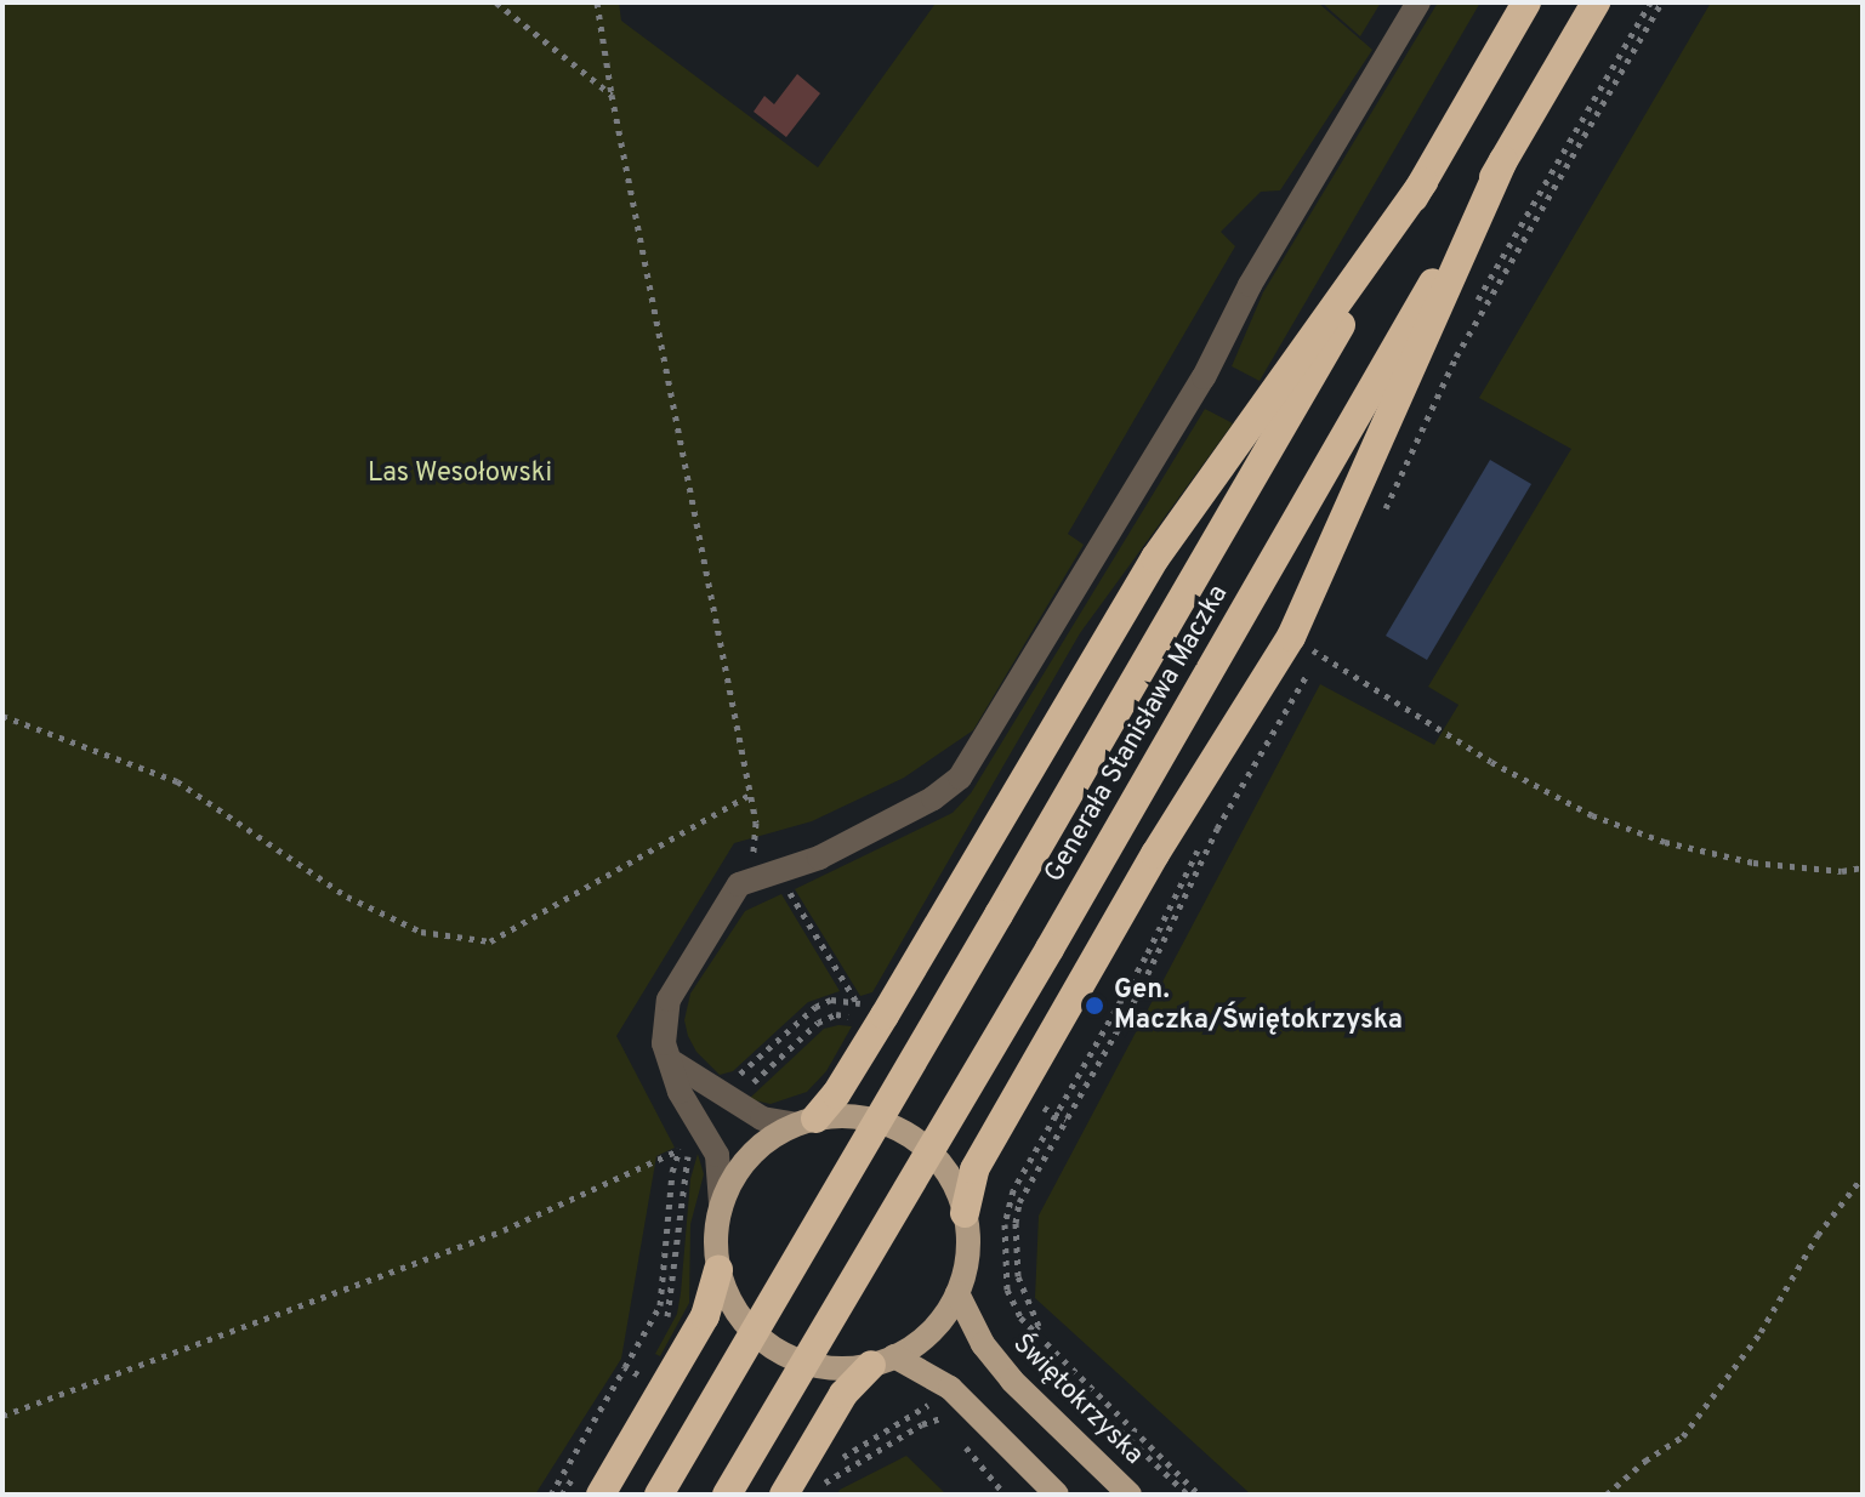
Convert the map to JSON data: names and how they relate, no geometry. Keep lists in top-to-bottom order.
{
  "streets": {
    "highway": ["Generała Stanisława Maczka"],
    "main road": ["Świętokrzyska"]
  },
  "parks": ["Las Wesołowski"],
  "places": ["Gen. Maczka/Świętokrzyska"]
}
